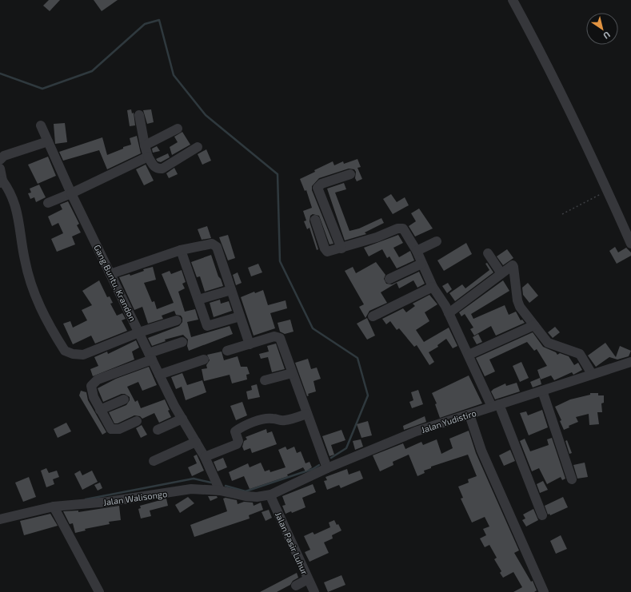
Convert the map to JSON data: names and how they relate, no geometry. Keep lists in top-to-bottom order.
{
  "streets": {
    "street": [
      "Gang Buntu, Krandon",
      "Jalan Yudistiro",
      "Jalan Walisongo",
      "Jalan Pasir Luhur"
    ]
  },
  "crossings": [
    ["Gang Buntu, Krandon", "Jalan Walisongo"],
    ["Jalan Yudistiro", "Jalan Walisongo"],
    ["Jalan Yudistiro", "Jalan Pasir Luhur"],
    ["Jalan Walisongo", "Jalan Pasir Luhur"]
  ],
  "north": "bottom right"
}
